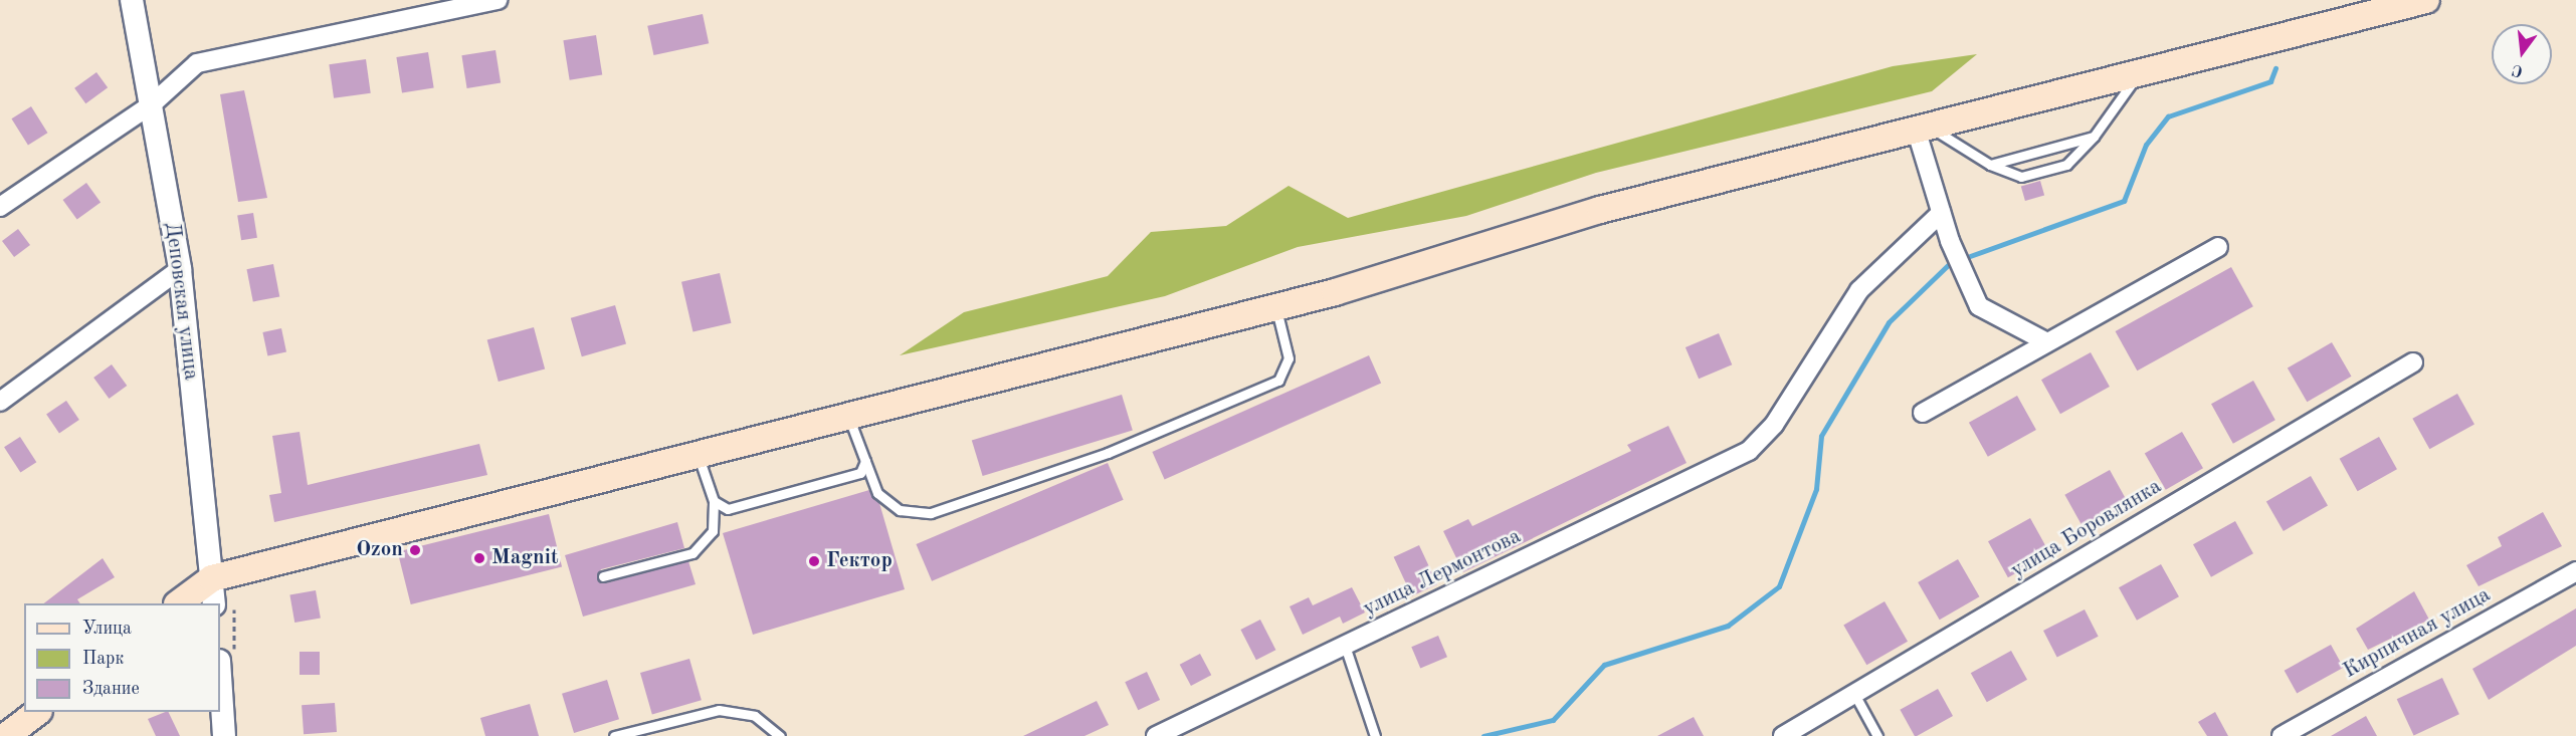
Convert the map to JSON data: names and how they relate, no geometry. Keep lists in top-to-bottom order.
{
  "streets": {
    "street": [
      "Деповская улица",
      "улица Боровлянка",
      "улица Лермонтова",
      "Кирпичная улица"
    ]
  },
  "places": ["Ozon", "Magnit", "Гектор"],
  "legend": ["Улица", "Парк", "Здание"],
  "north": "bottom"
}
